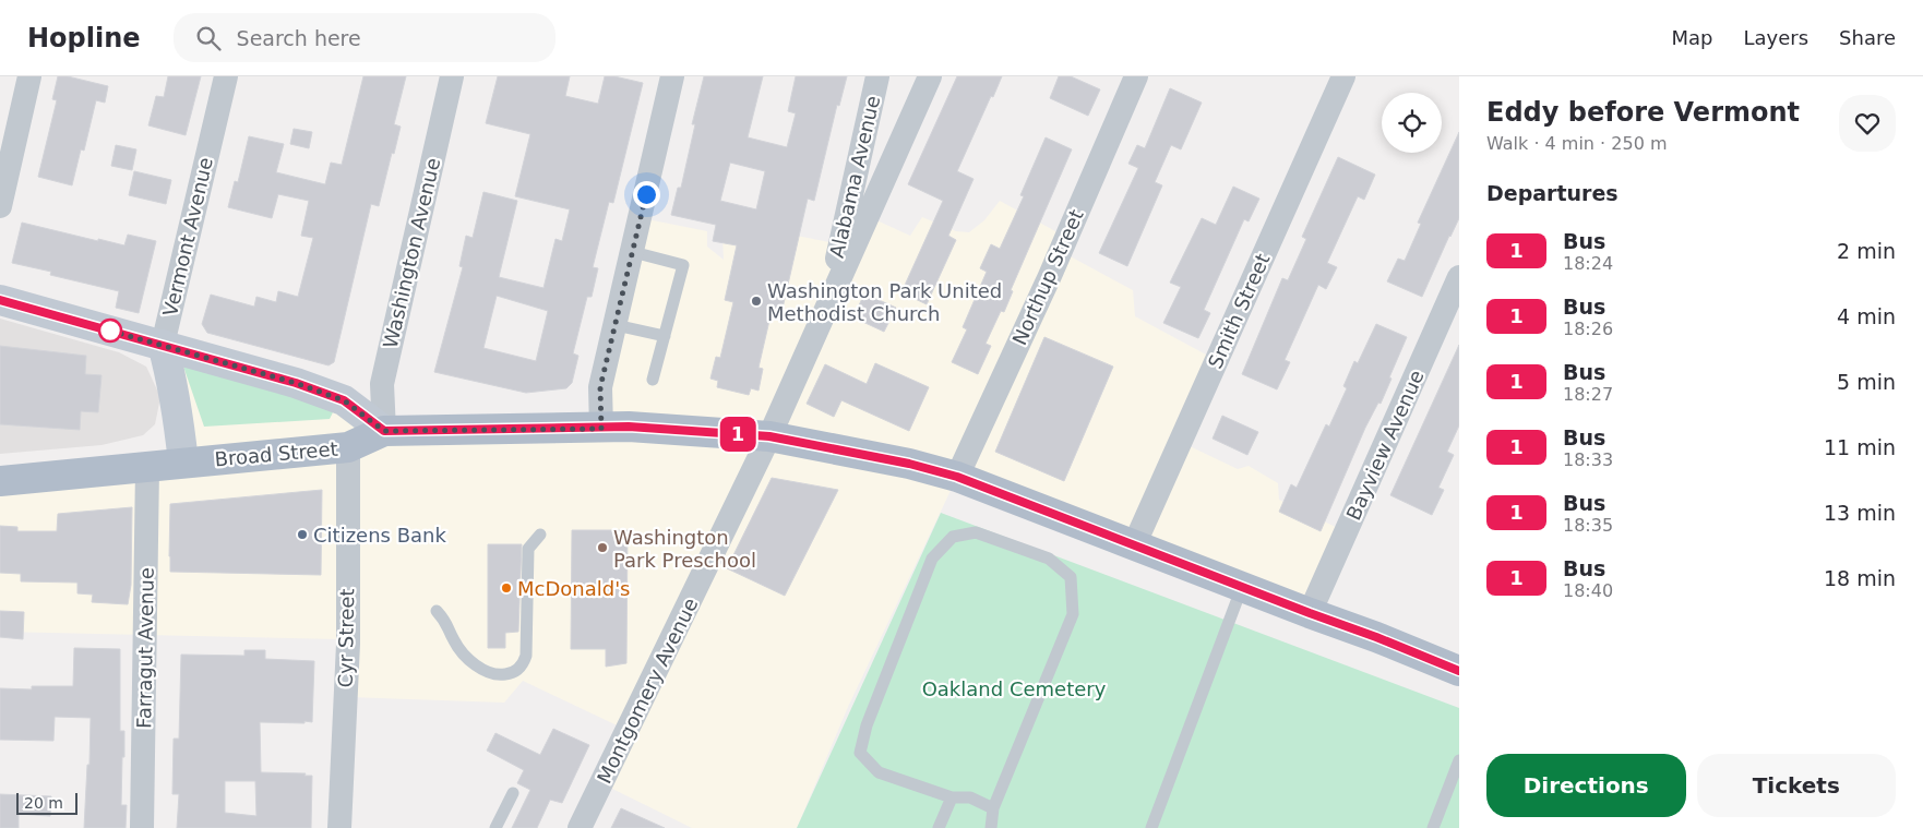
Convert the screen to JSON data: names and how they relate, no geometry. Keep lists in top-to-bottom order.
{
  "streets": {
    "main road": ["Vermont Avenue", "Broad Street"],
    "street": [
      "Alabama Avenue",
      "Washington Avenue",
      "Northup Street",
      "Smith Street",
      "Bayview Avenue",
      "Cyr Street",
      "Farragut Avenue",
      "Montgomery Avenue"
    ]
  },
  "crossings": [
    ["Alabama Avenue", "Montgomery Avenue"],
    ["Vermont Avenue", "Broad Street"],
    ["Washington Avenue", "Broad Street"],
    ["Northup Street", "Broad Street"],
    ["Smith Street", "Broad Street"],
    ["Bayview Avenue", "Broad Street"],
    ["Broad Street", "Cyr Street"],
    ["Broad Street", "Farragut Avenue"],
    ["Broad Street", "Montgomery Avenue"]
  ],
  "parks": ["Oakland Cemetery"],
  "places": [
    "Washington Park United Methodist Church",
    "Citizens Bank",
    "Washington Park Preschool",
    "McDonald's"
  ],
  "lines": ["bus line 1"],
  "scale_bar": "20 m",
  "page": {
    "header": "Hopline",
    "search": "Search here",
    "nav": ["Map", "Layers", "Share"],
    "on_map": "1",
    "heading": [
      ["Eddy before Vermont", "Walk · 4 min · 250 m"],
      "Departures"
    ],
    "list": [
      {
        "mark": "1",
        "name": "Bus",
        "note": "18:24",
        "value": "2 min"
      },
      {
        "mark": "1",
        "name": "Bus",
        "note": "18:26",
        "value": "4 min"
      },
      {
        "mark": "1",
        "name": "Bus",
        "note": "18:27",
        "value": "5 min"
      },
      {
        "mark": "1",
        "name": "Bus",
        "note": "18:33",
        "value": "11 min"
      },
      {
        "mark": "1",
        "name": "Bus",
        "note": "18:35",
        "value": "13 min"
      },
      {
        "mark": "1",
        "name": "Bus",
        "note": "18:40",
        "value": "18 min"
      }
    ],
    "buttons": ["Directions", "Tickets"],
    "scale": "20 m"
  }
}
